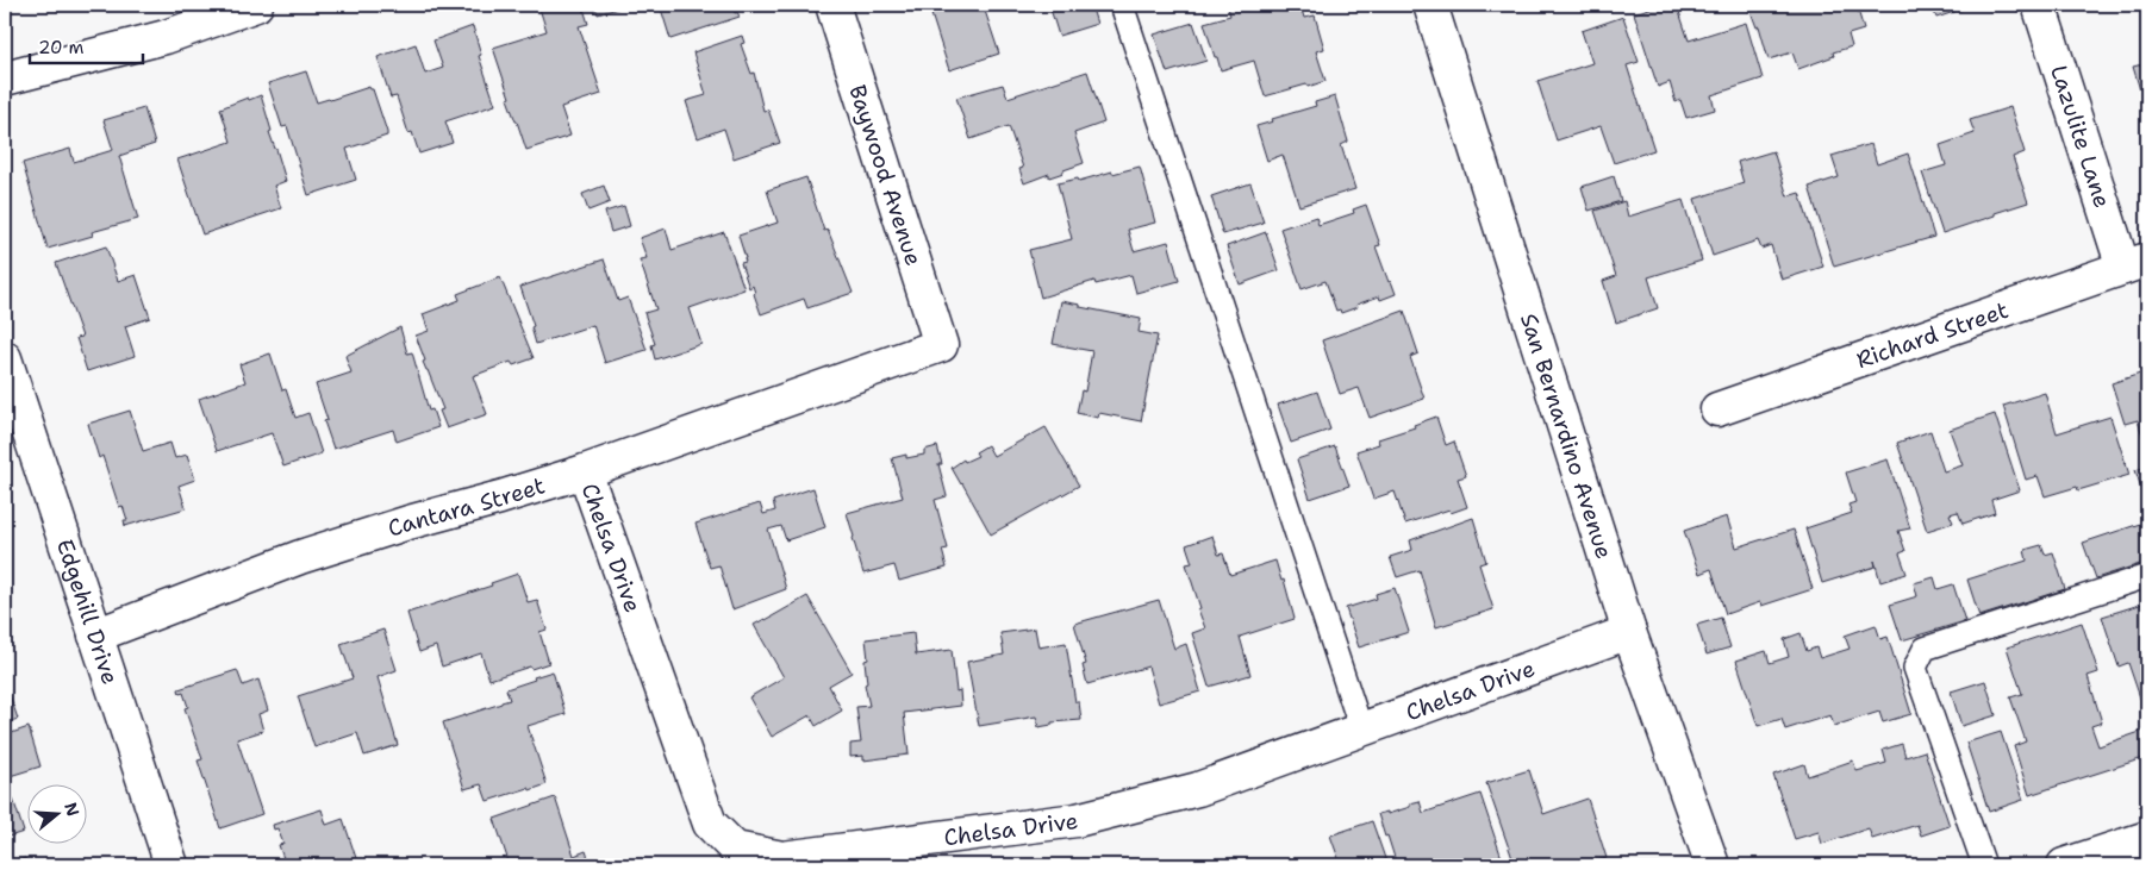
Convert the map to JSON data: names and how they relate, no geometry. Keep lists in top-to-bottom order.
{
  "streets": {
    "street": [
      "Lazulite Lane",
      "Baywood Avenue",
      "Richard Street",
      "San Bernardino Avenue",
      "Cantara Street",
      "Chelsa Drive",
      "Edgehill Drive"
    ]
  },
  "crossings": [
    ["Lazulite Lane", "Richard Street"],
    ["Baywood Avenue", "Cantara Street"],
    ["San Bernardino Avenue", "Chelsa Drive"],
    ["Cantara Street", "Chelsa Drive"],
    ["Cantara Street", "Edgehill Drive"]
  ],
  "scale_bar": "20 m",
  "north": "right"
}
